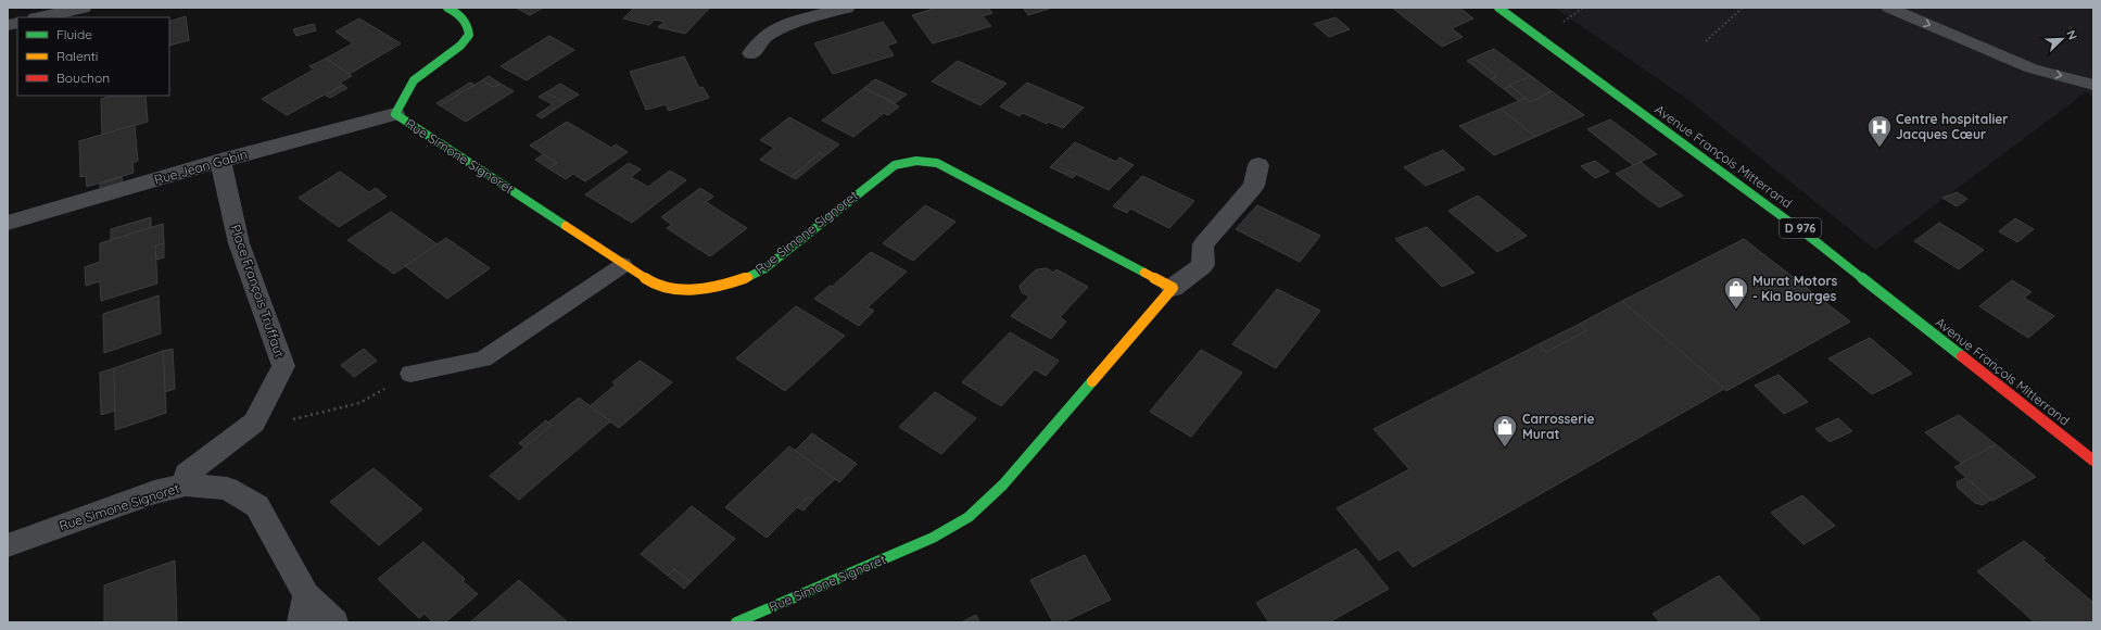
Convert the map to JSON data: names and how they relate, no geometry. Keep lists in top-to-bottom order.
{
  "streets": {
    "street": [
      "Rue Simone Signoret",
      "Avenue François Mitterrand",
      "Rue Jean Gabin",
      "D 976",
      "Place François Truffaut"
    ]
  },
  "crossings": [
    ["Rue Simone Signoret", "Rue Jean Gabin"],
    ["Rue Simone Signoret", "Place François Truffaut"],
    ["Rue Jean Gabin", "Place François Truffaut"]
  ],
  "places": {
    "hospital": ["Centre hospitalier Jacques Cœur"],
    "shop": ["Murat Motors - Kia Bourges", "Carrosserie Murat"]
  },
  "legend": ["Fluide", "Ralenti", "Bouchon"],
  "north": "top right"
}
